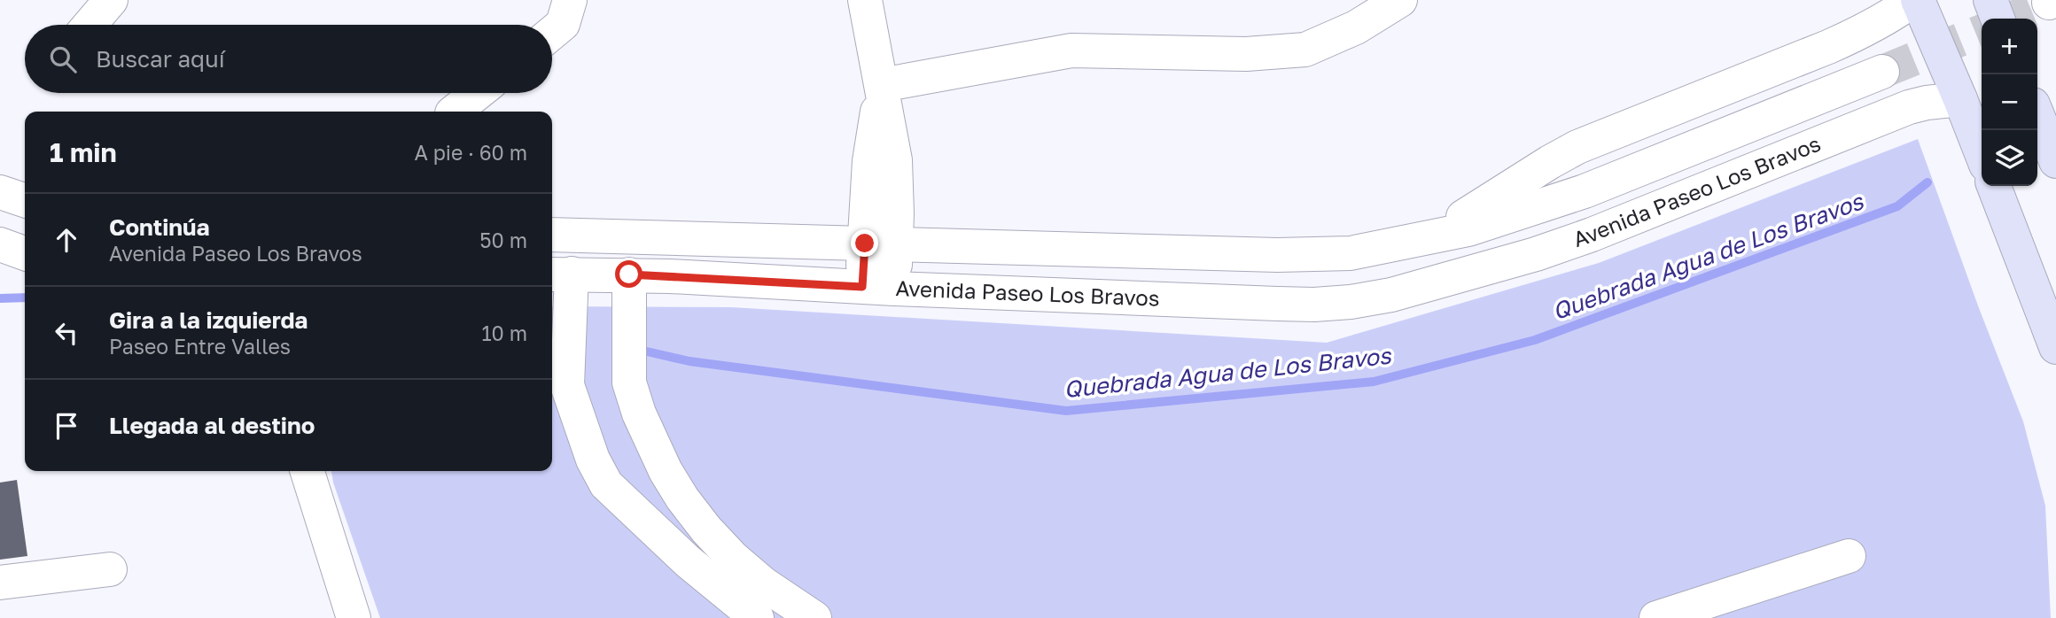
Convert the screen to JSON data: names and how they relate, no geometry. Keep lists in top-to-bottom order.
{
  "streets": {
    "street": ["Avenida Paseo Los Bravos"]
  },
  "water": ["Quebrada Agua de Los Bravos"],
  "page": {
    "map_buttons": ["+", "−"],
    "search": "Buscar aquí",
    "heading": ["1 min", "A pie · 60 m"],
    "list": [
      ["Continúa", "Avenida Paseo Los Bravos", "50 m"],
      ["Gira a la izquierda", "Paseo Entre Valles", "10 m"],
      "Llegada al destino"
    ]
  }
}
